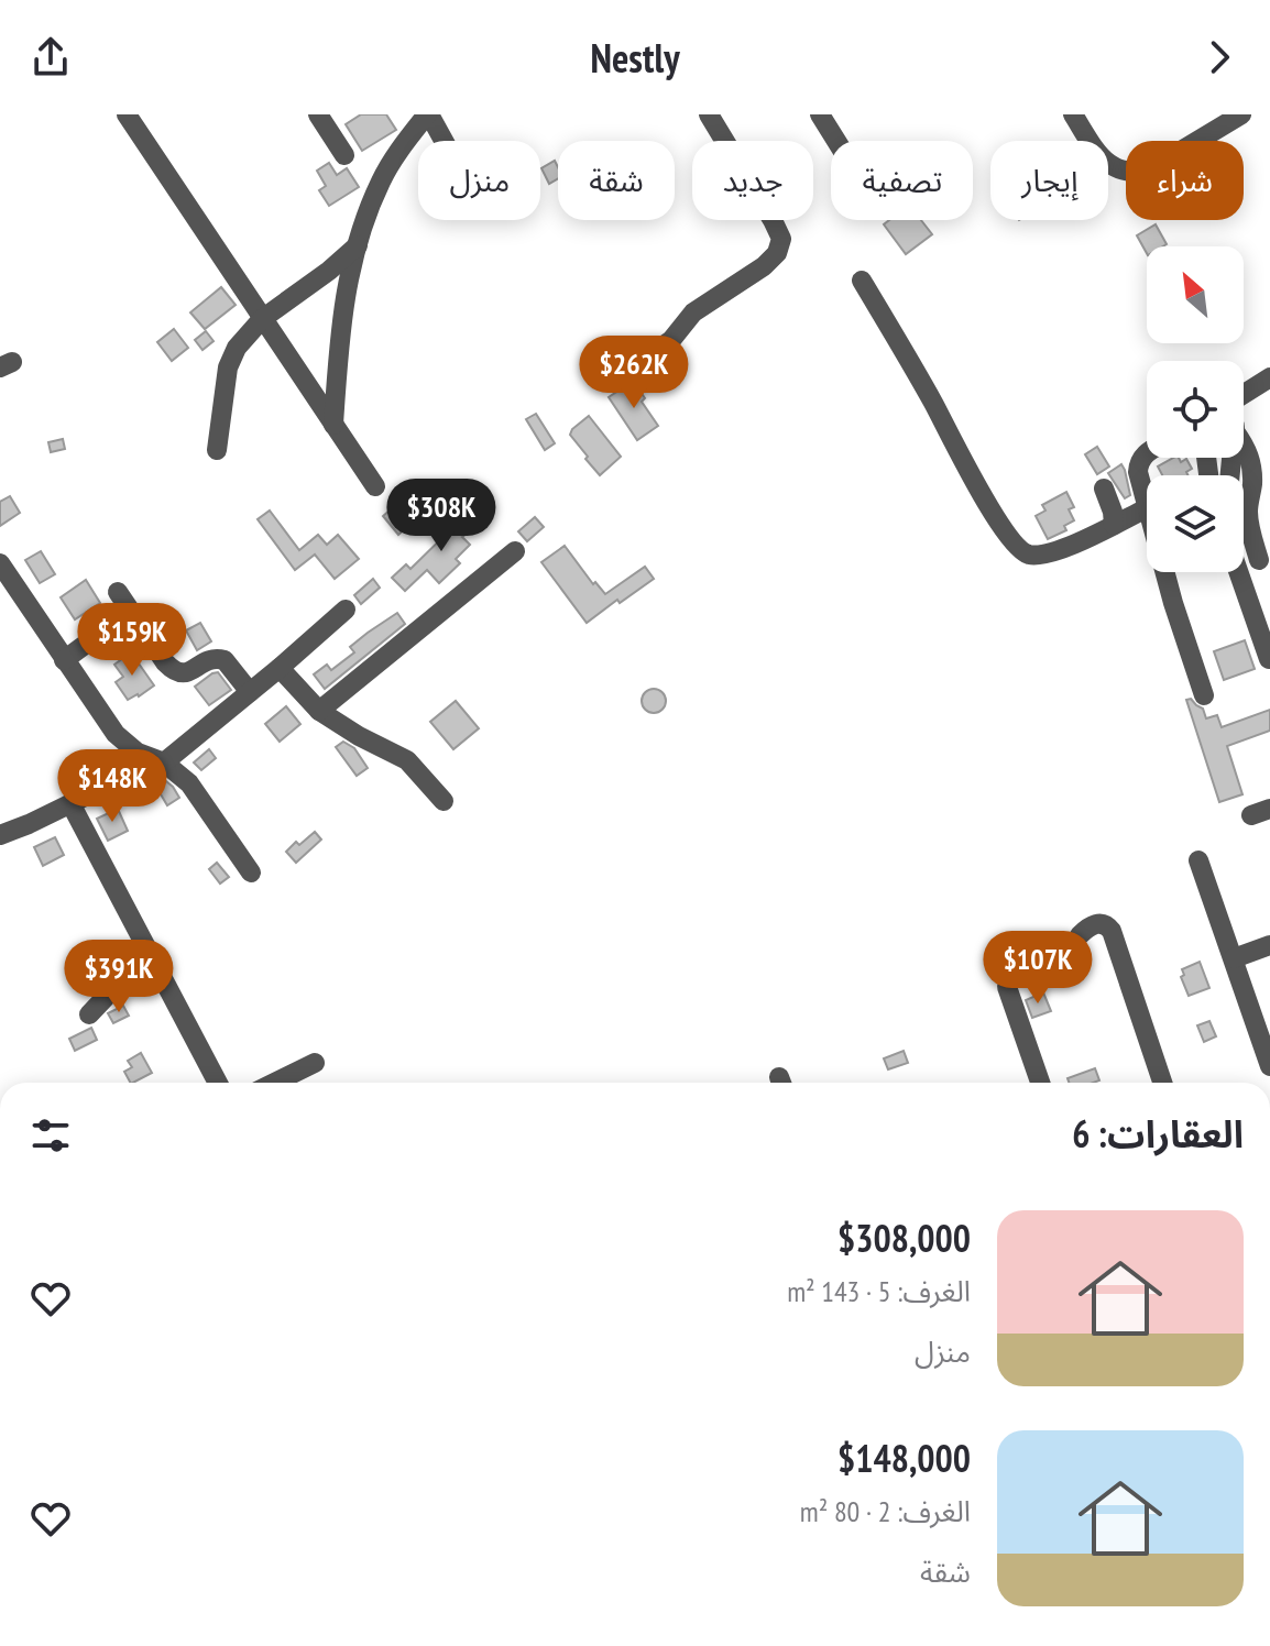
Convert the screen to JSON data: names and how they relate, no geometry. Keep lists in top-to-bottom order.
{
  "north": "top left",
  "page": {
    "header": "Nestly",
    "chip": [
      "شراء",
      "إيجار",
      "تصفية",
      "جديد",
      "شقة",
      "منزل"
    ],
    "price": [
      "$262K",
      "$308K",
      "$159K",
      "$148K",
      "$107K",
      "$391K"
    ],
    "heading": "العقارات: 6",
    "list": [
      {
        "name": "$308,000",
        "note": "الغرف: 5 · 143 m² · منزل"
      },
      {
        "name": "$148,000",
        "note": "الغرف: 2 · 80 m² · شقة"
      }
    ]
  }
}
